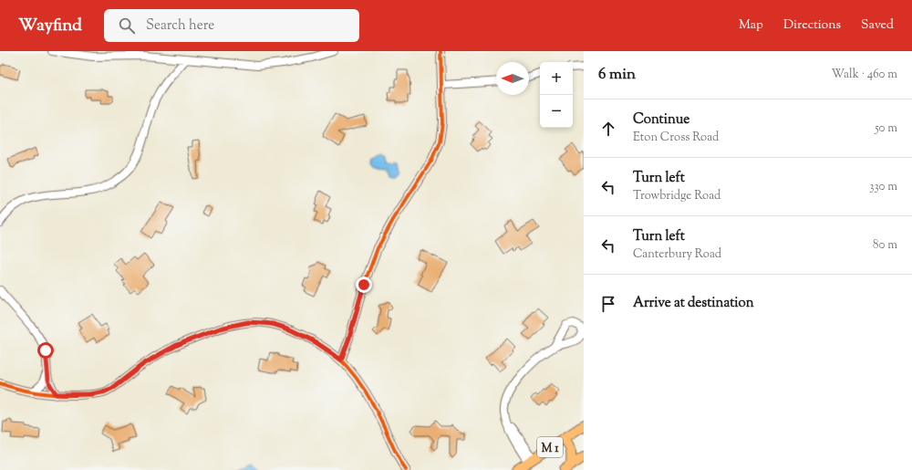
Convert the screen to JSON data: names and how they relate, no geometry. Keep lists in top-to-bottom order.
{
  "streets": {
    "main road": ["M 1"]
  },
  "north": "left",
  "page": {
    "header": "Wayfind",
    "search": "Search here",
    "nav": ["Map", "Directions", "Saved"],
    "heading": ["6 min", "Walk · 460 m"],
    "map_buttons": ["+", "−"],
    "list": [
      ["Continue", "Eton Cross Road", "50 m"],
      ["Turn left", "Trowbridge Road", "330 m"],
      ["Turn left", "Canterbury Road", "80 m"],
      "Arrive at destination"
    ]
  }
}
